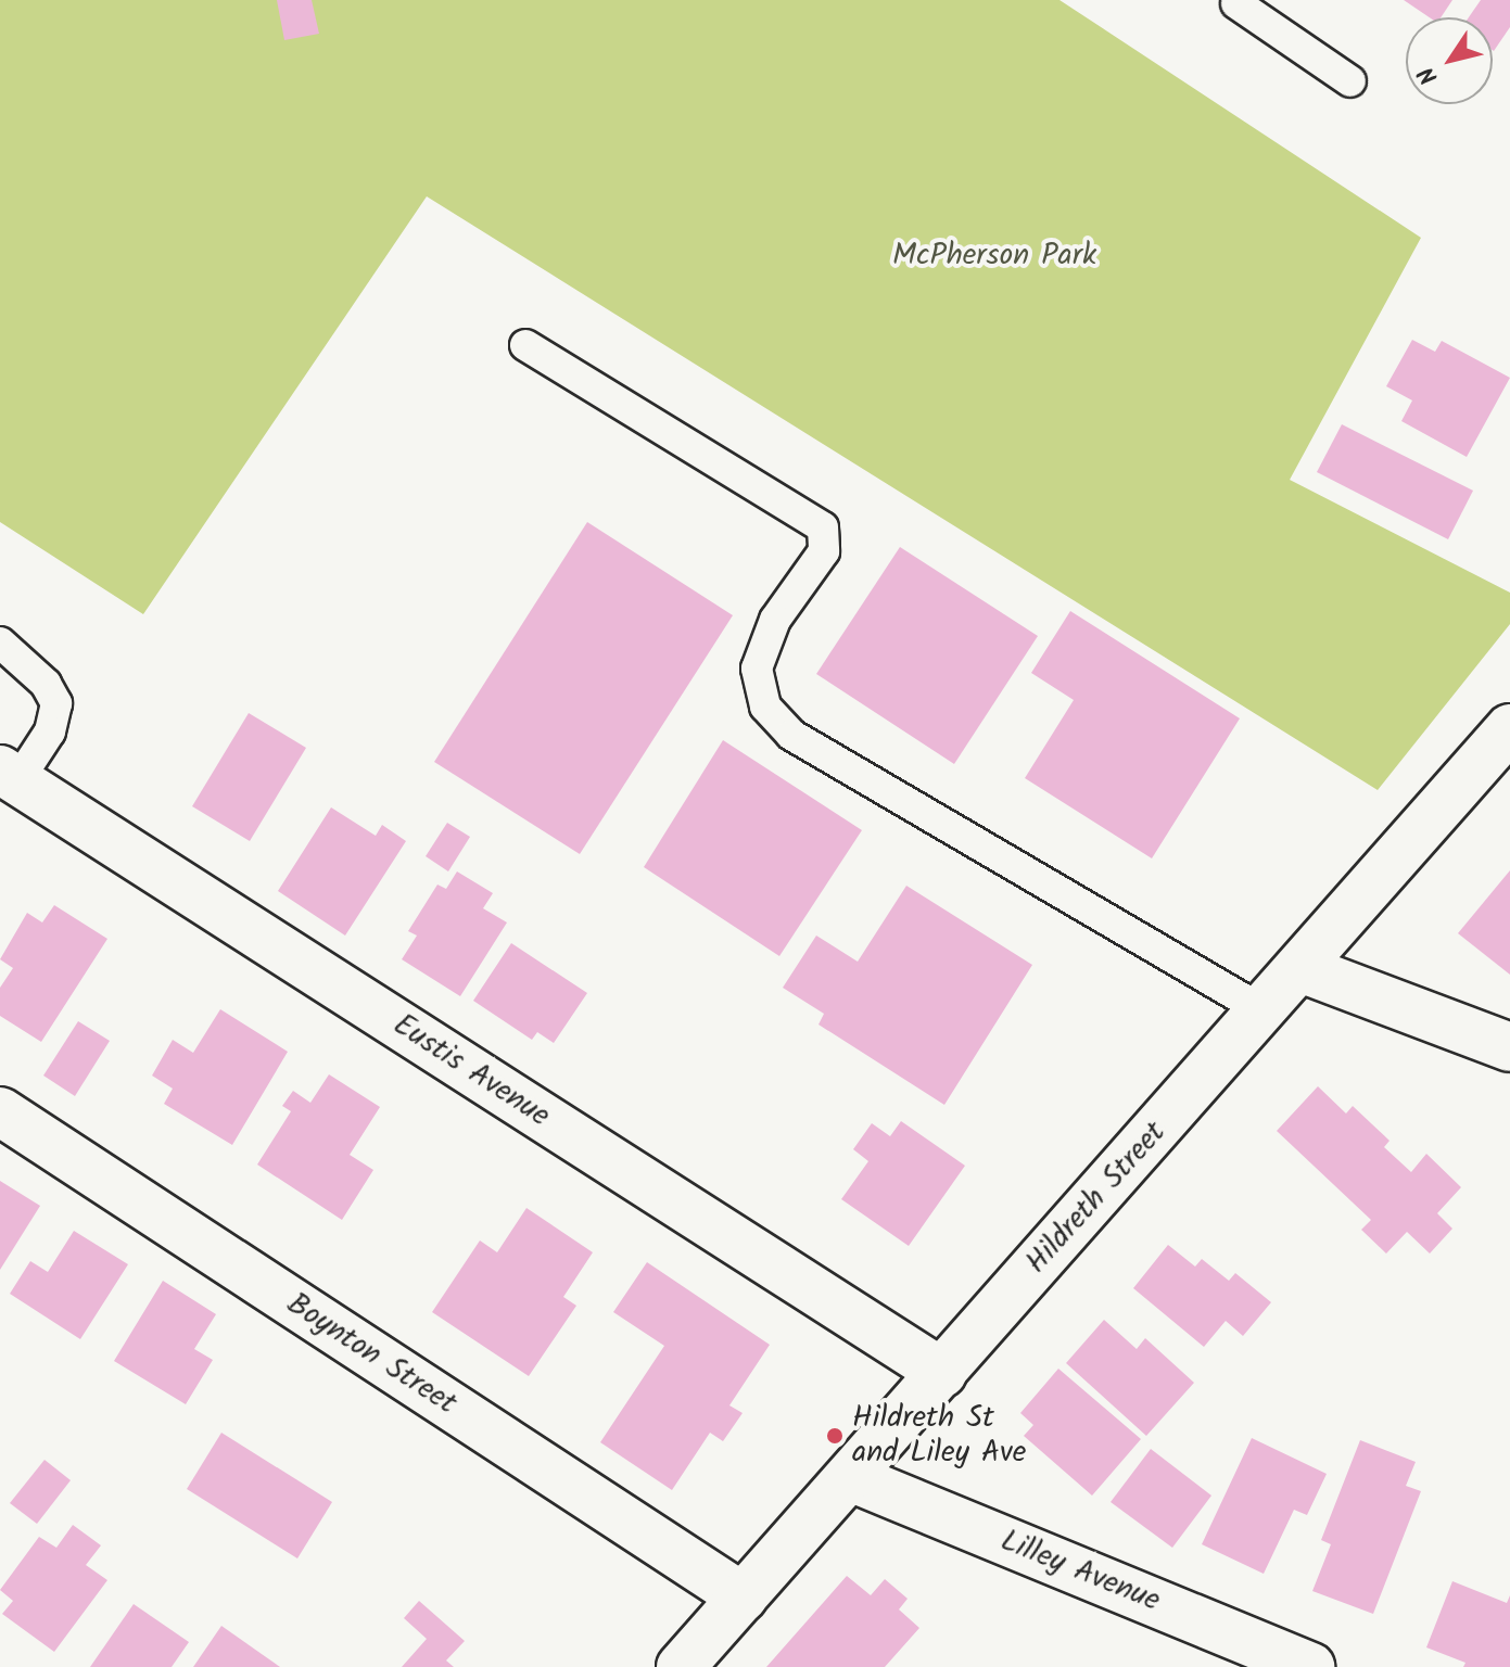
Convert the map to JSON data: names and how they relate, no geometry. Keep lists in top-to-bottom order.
{
  "streets": {
    "street": [
      "Eustis Avenue",
      "Hildreth Street",
      "Boynton Street",
      "Lilley Avenue"
    ]
  },
  "crossings": [
    ["Eustis Avenue", "Hildreth Street"],
    ["Hildreth Street", "Boynton Street"],
    ["Hildreth Street", "Lilley Avenue"]
  ],
  "parks": ["McPherson Park"],
  "places": ["Hildreth St and Liley Ave"],
  "north": "bottom left"
}
